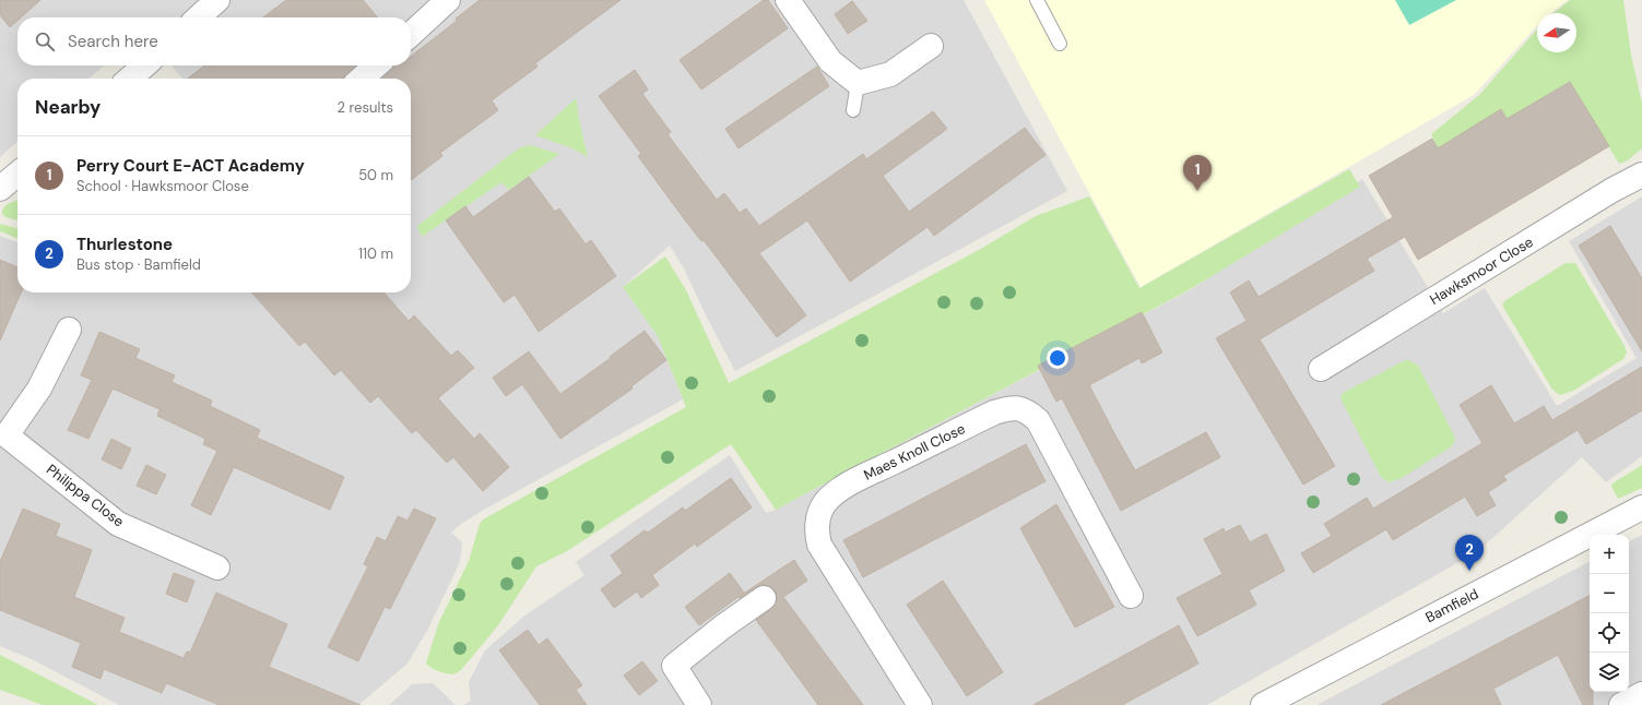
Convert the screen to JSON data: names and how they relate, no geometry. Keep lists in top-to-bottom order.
{
  "streets": {
    "street": [
      "Hawksmoor Close",
      "Maes Knoll Close",
      "Philippa Close",
      "Bamfield"
    ]
  },
  "north": "left",
  "page": {
    "search": "Search here",
    "heading": ["Nearby", "2 results"],
    "list": [
      {
        "mark": "1",
        "name": "Perry Court E-ACT Academy",
        "note": "School · Hawksmoor Close",
        "value": "50 m"
      },
      {
        "mark": "2",
        "name": "Thurlestone",
        "note": "Bus stop · Bamfield",
        "value": "110 m"
      }
    ],
    "pins": ["1", "2"],
    "map_buttons": ["+", "−"]
  }
}
